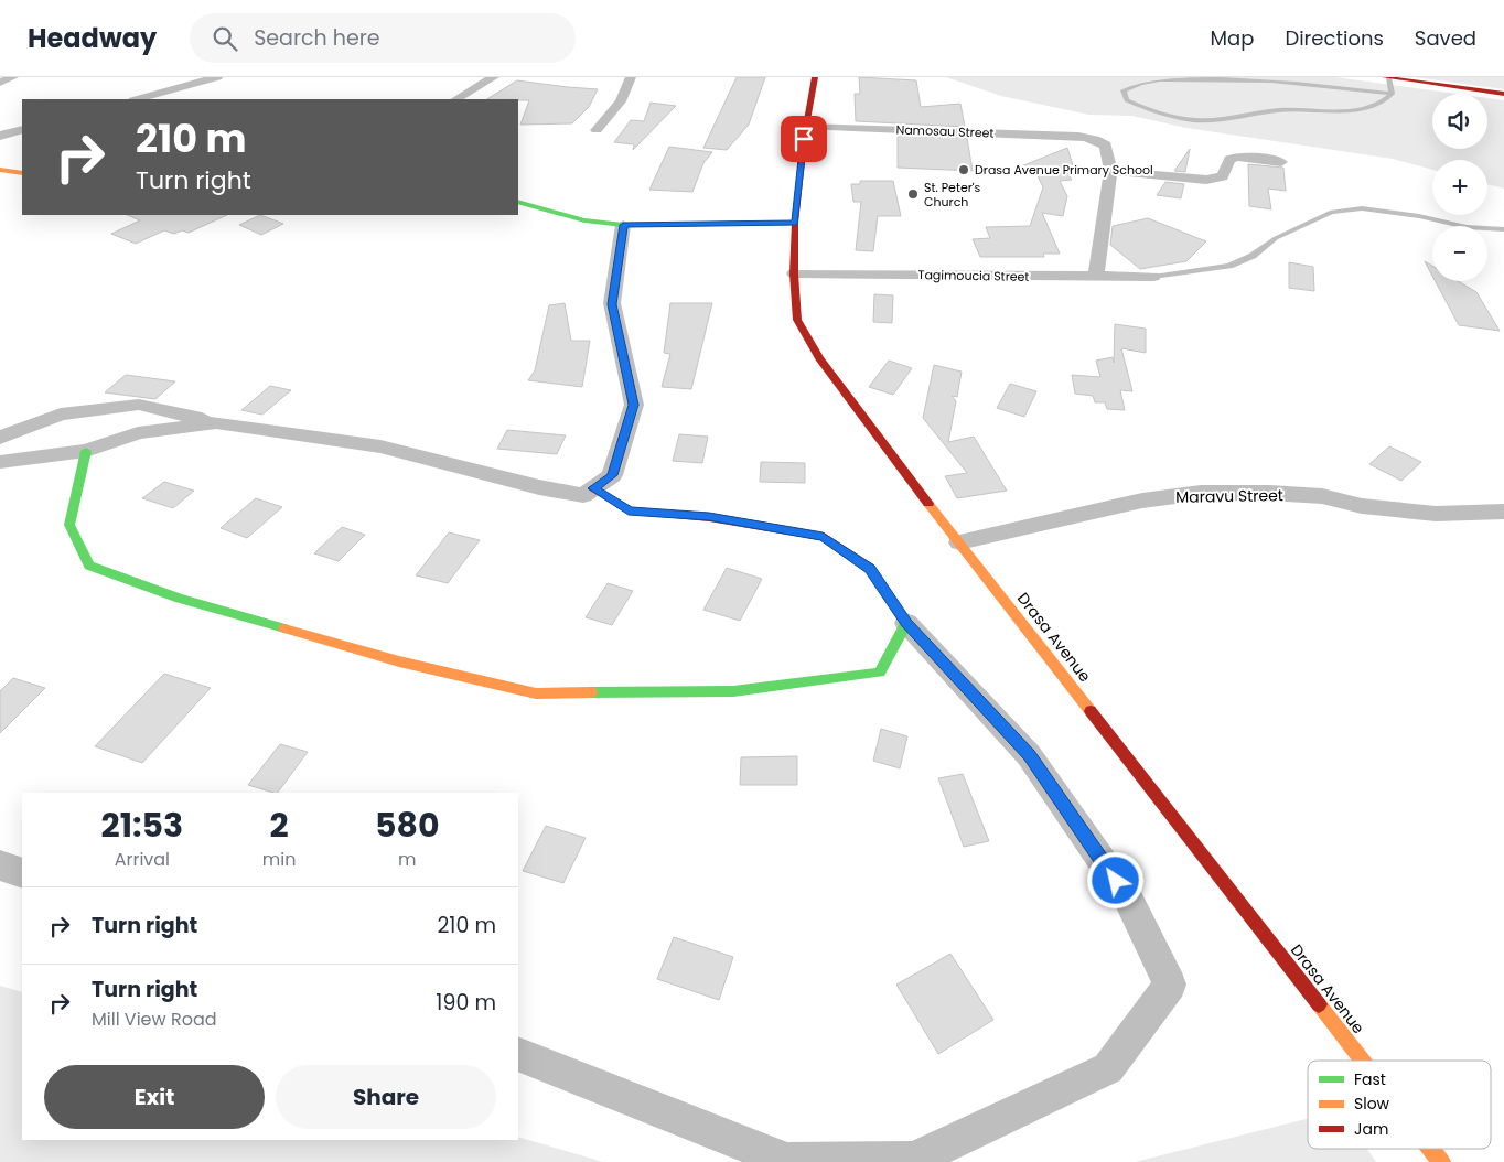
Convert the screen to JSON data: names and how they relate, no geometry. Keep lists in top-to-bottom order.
{
  "streets": {
    "main road": ["Drasa Avenue"],
    "street": ["Namosau Street", "Tagimoucia Street", "Maravu Street"]
  },
  "crossings": [
    ["Namosau Street", "Drasa Avenue"],
    ["Tagimoucia Street", "Drasa Avenue"],
    ["Maravu Street", "Drasa Avenue"]
  ],
  "places": ["Drasa Avenue Primary School", "St. Peter's Church"],
  "legend": ["Fast", "Slow", "Jam"],
  "page": {
    "header": "Headway",
    "search": "Search here",
    "nav": ["Map", "Directions", "Saved"],
    "map_buttons": ["+", "−"],
    "turn": ["210 m", "Turn right"],
    "eta": [
      "21:53",
      "Arrival",
      "2",
      "min",
      "580",
      "m"
    ],
    "list": [
      {
        "name": "Turn right",
        "value": "210 m"
      },
      {
        "name": "Turn right",
        "note": "Mill View Road",
        "value": "190 m"
      }
    ],
    "buttons": ["Exit", "Share"]
  }
}
